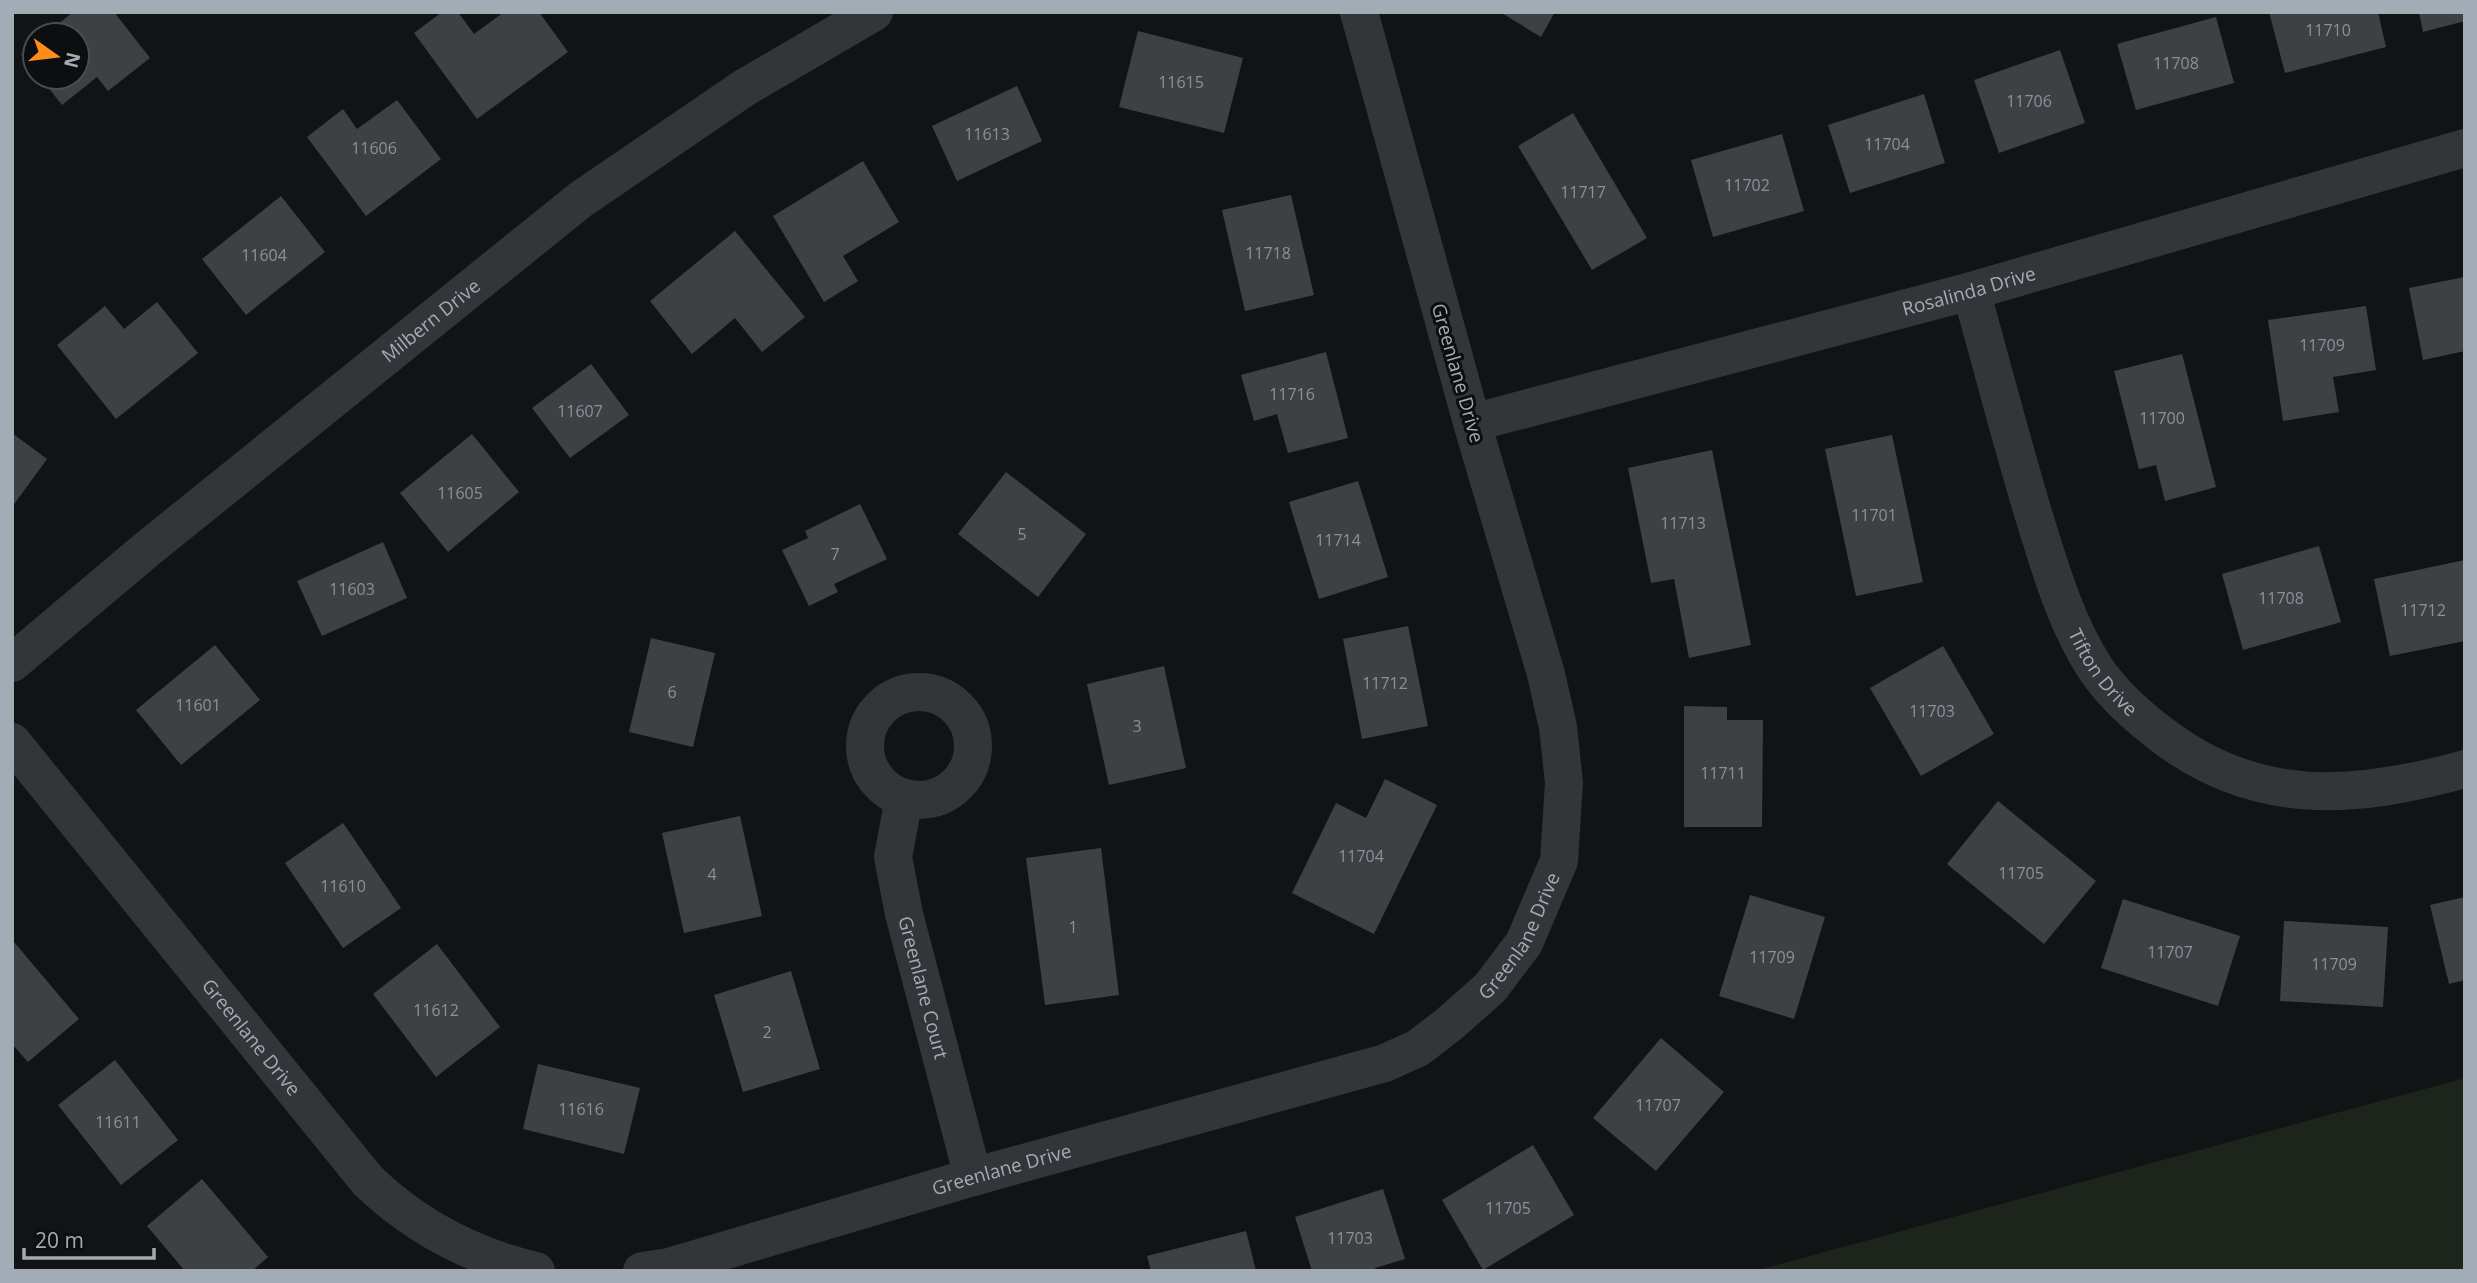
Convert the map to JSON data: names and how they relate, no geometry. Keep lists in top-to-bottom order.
{
  "streets": {
    "street": [
      "Rosalinda Drive",
      "Milbern Drive",
      "Greenlane Drive",
      "Tifton Drive",
      "Greenlane Court"
    ]
  },
  "crossings": [
    ["Rosalinda Drive", "Greenlane Drive"],
    ["Rosalinda Drive", "Tifton Drive"],
    ["Greenlane Drive", "Greenlane Court"]
  ],
  "house_numbers": [
    "11710",
    "11708",
    "11615",
    "11706",
    "11613",
    "11704",
    "11606",
    "11702",
    "11717",
    "11718",
    "11604",
    "11709",
    "11716",
    "11607",
    "11700",
    "11605",
    "11701",
    "11713",
    "5",
    "11714",
    "7",
    "11603",
    "11708",
    "11712",
    "11712",
    "6",
    "11601",
    "11703",
    "3",
    "11711",
    "11704",
    "11705",
    "4",
    "11610",
    "1",
    "11707",
    "11709",
    "11709",
    "11612",
    "2",
    "11707",
    "11616",
    "11611",
    "11705",
    "11703"
  ],
  "scale_bar": "20 m",
  "north": "right"
}
